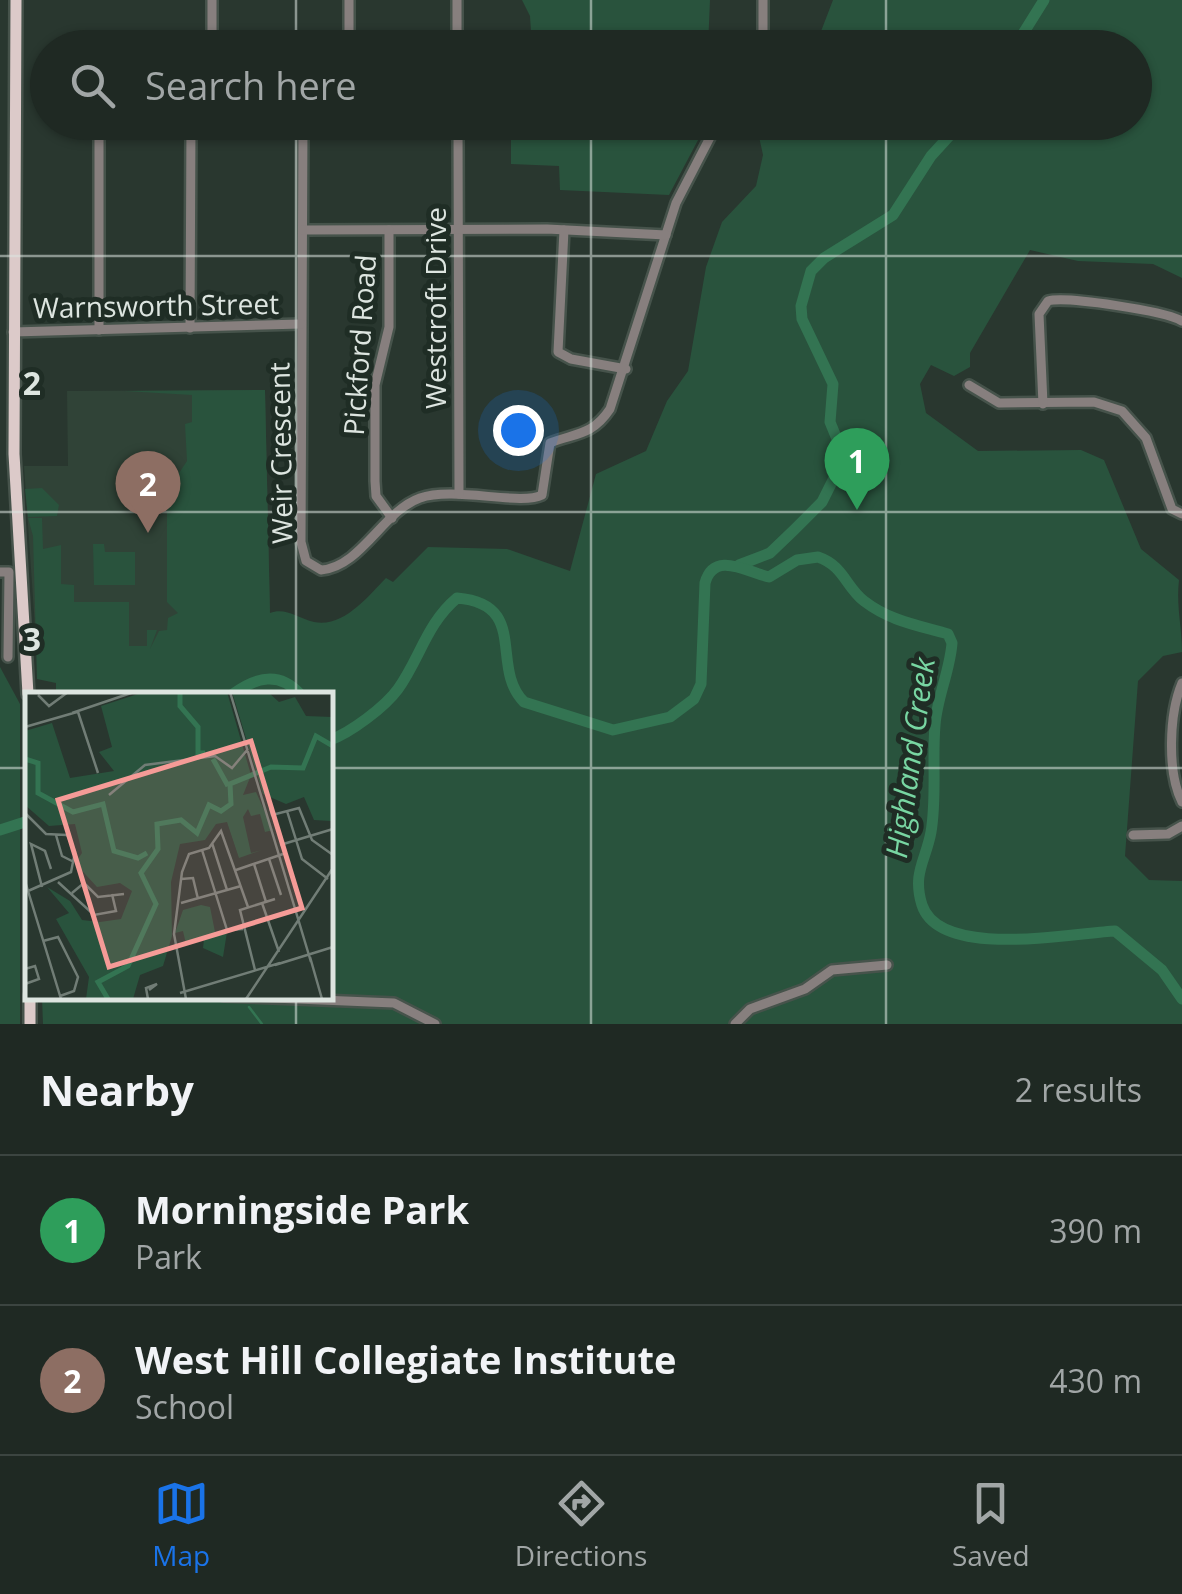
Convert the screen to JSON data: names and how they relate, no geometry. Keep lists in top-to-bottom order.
{
  "streets": {
    "street": [
      "Warnsworth Street",
      "Westcroft Drive",
      "Pickford Road",
      "Weir Crescent"
    ]
  },
  "crossings": [
    ["Warnsworth Street", "Weir Crescent"],
    ["Westcroft Drive", "Weir Crescent"],
    ["Pickford Road", "Weir Crescent"]
  ],
  "water": ["Highland Creek"],
  "page": {
    "search": "Search here",
    "pins": ["1", "2"],
    "heading": ["Nearby", "2 results"],
    "list": [
      {
        "mark": "1",
        "name": "Morningside Park",
        "note": "Park",
        "value": "390 m"
      },
      {
        "mark": "2",
        "name": "West Hill Collegiate Institute",
        "note": "School",
        "value": "430 m"
      }
    ],
    "nav": ["Map", "Directions", "Saved"]
  },
  "grid": {
    "rows": ["2", "3"]
  }
}
